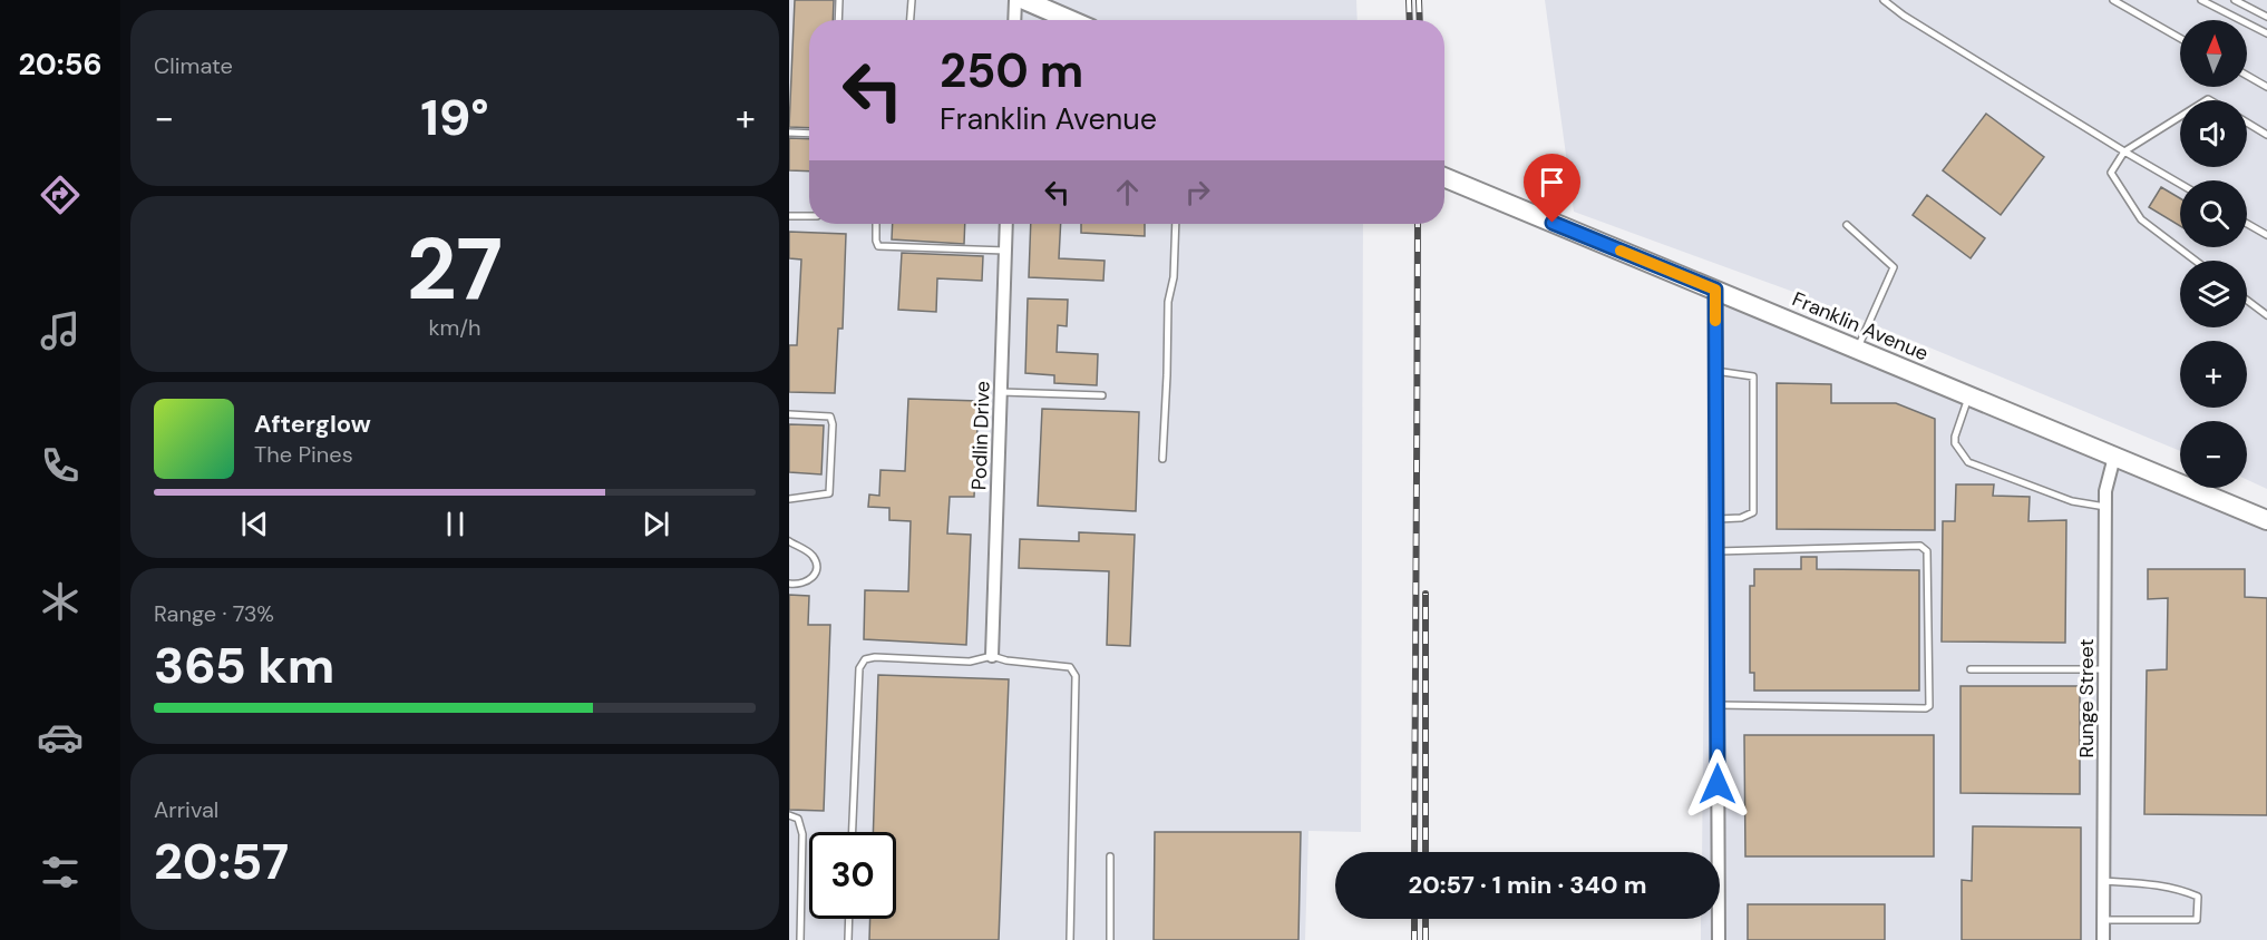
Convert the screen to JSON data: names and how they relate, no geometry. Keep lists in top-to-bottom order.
{
  "streets": {
    "main road": ["Franklin Avenue"],
    "street": ["Podlin Drive", "Runge Street"]
  },
  "crossings": [
    ["Franklin Avenue", "Runge Street"]
  ],
  "north": "top",
  "page": {
    "tabs": "20:56",
    "tile": [
      "Climate",
      ["27", "km/h"],
      ["Range · 73%", "365 km"],
      ["Arrival", "20:57"]
    ],
    "map_buttons": ["+", "−"],
    "turn": ["250 m", "Franklin Avenue"],
    "heat": ["−", "19°", "+"],
    "song": ["Afterglow", "The Pines"],
    "limit": "30",
    "trip": "20:57 · 1 min · 340 m"
  }
}
